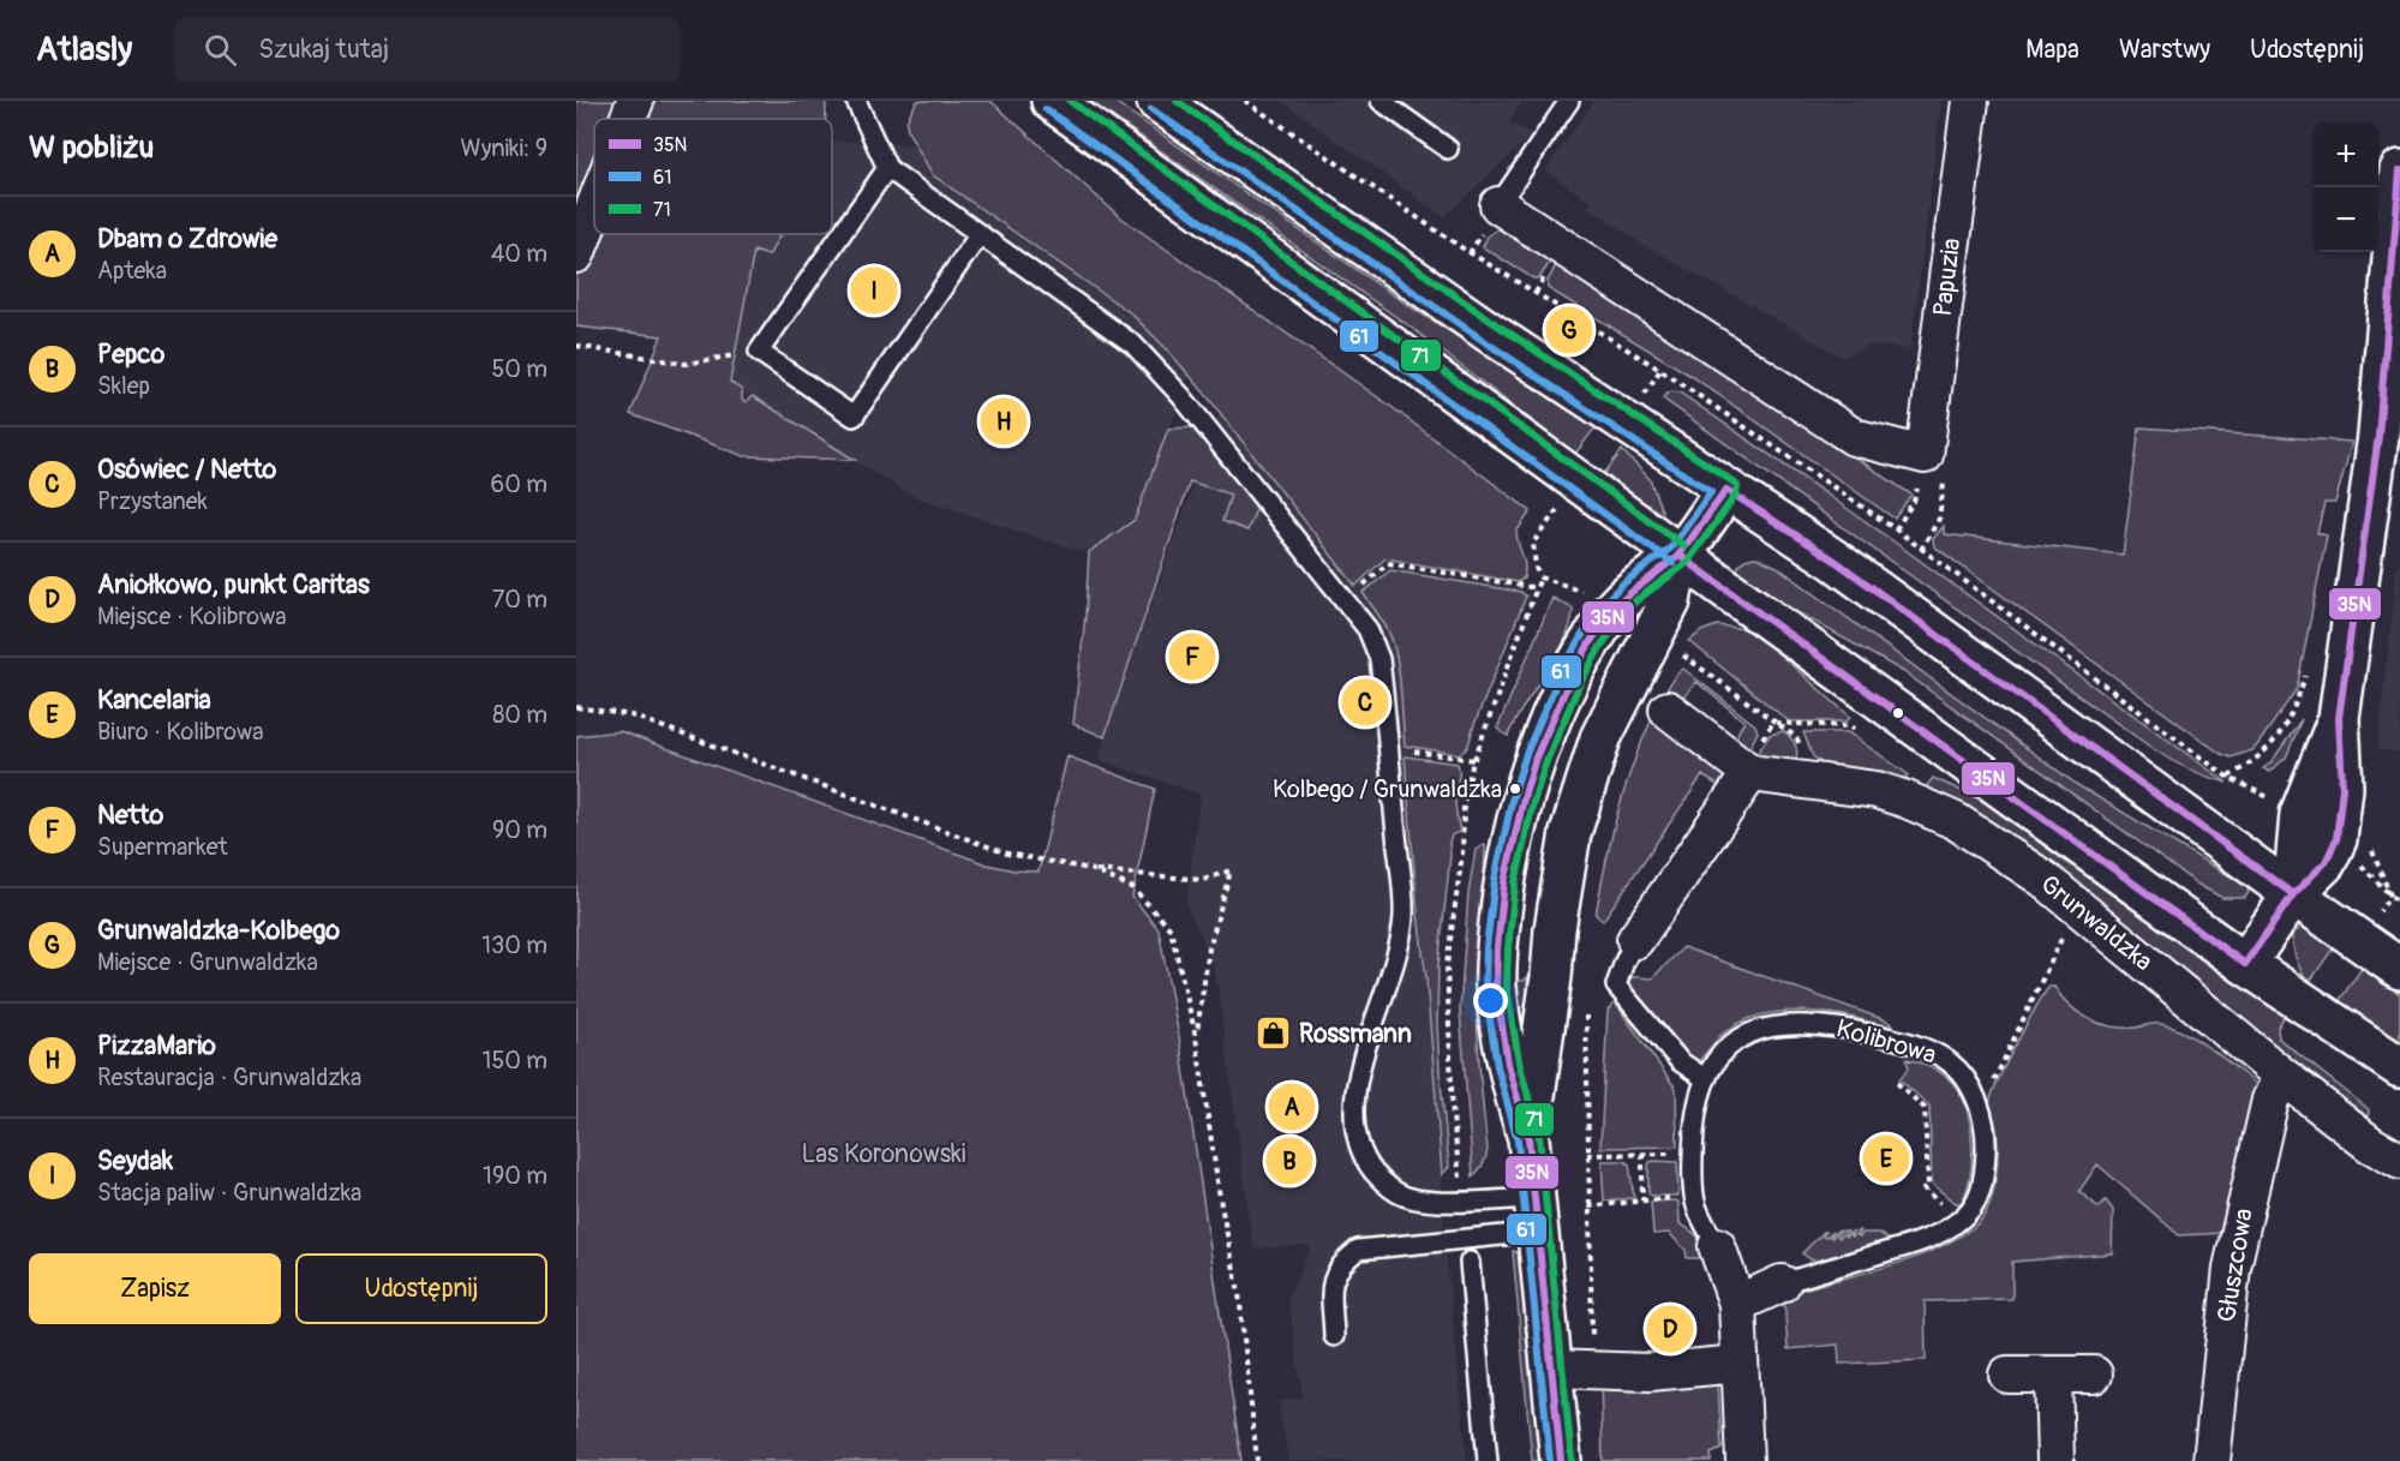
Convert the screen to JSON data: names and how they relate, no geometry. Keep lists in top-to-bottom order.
{
  "streets": {
    "main road": ["Grunwaldzka"],
    "street": ["Papuzia", "Kolibrowa", "Głuszcowa"]
  },
  "crossings": [
    ["Grunwaldzka", "Głuszcowa"]
  ],
  "parks": ["Las Koronowski"],
  "places": {
    "other": ["Kolbego / Grunwaldzka"],
    "shop": ["Rossmann"]
  },
  "lines": ["transit line 71", "transit line 61", "transit line 35N"],
  "legend": ["35N", "61", "71"],
  "page": {
    "header": "Atlasly",
    "search": "Szukaj tutaj",
    "nav": ["Mapa", "Warstwy", "Udostępnij"],
    "heading": ["W pobliżu", "Wyniki: 9"],
    "map_buttons": ["+", "−"],
    "list": [
      {
        "mark": "A",
        "name": "Dbam o Zdrowie",
        "note": "Apteka",
        "value": "40 m"
      },
      {
        "mark": "B",
        "name": "Pepco",
        "note": "Sklep",
        "value": "50 m"
      },
      {
        "mark": "C",
        "name": "Osówiec / Netto",
        "note": "Przystanek",
        "value": "60 m"
      },
      {
        "mark": "D",
        "name": "Aniołkowo, punkt Caritas",
        "note": "Miejsce · Kolibrowa",
        "value": "70 m"
      },
      {
        "mark": "E",
        "name": "Kancelaria",
        "note": "Biuro · Kolibrowa",
        "value": "80 m"
      },
      {
        "mark": "F",
        "name": "Netto",
        "note": "Supermarket",
        "value": "90 m"
      },
      {
        "mark": "G",
        "name": "Grunwaldzka-Kolbego",
        "note": "Miejsce · Grunwaldzka",
        "value": "130 m"
      },
      {
        "mark": "H",
        "name": "PizzaMario",
        "note": "Restauracja · Grunwaldzka",
        "value": "150 m"
      },
      {
        "mark": "I",
        "name": "Seydak",
        "note": "Stacja paliw · Grunwaldzka",
        "value": "190 m"
      }
    ],
    "pins": [
      "I",
      "G",
      "H",
      "F",
      "C",
      "A",
      "E",
      "B",
      "D"
    ],
    "buttons": ["Zapisz", "Udostępnij"]
  }
}
